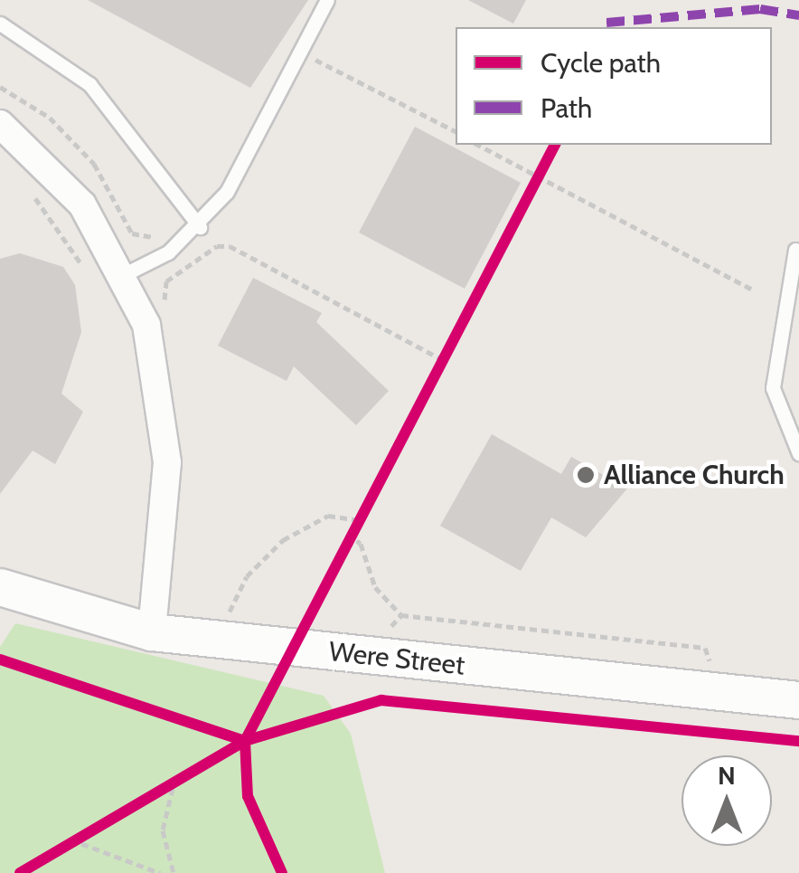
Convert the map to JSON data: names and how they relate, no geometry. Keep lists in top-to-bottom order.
{
  "streets": {
    "street": ["Were Street"]
  },
  "places": ["Alliance Church"],
  "legend": ["Cycle path", "Path"],
  "north": "top"
}
